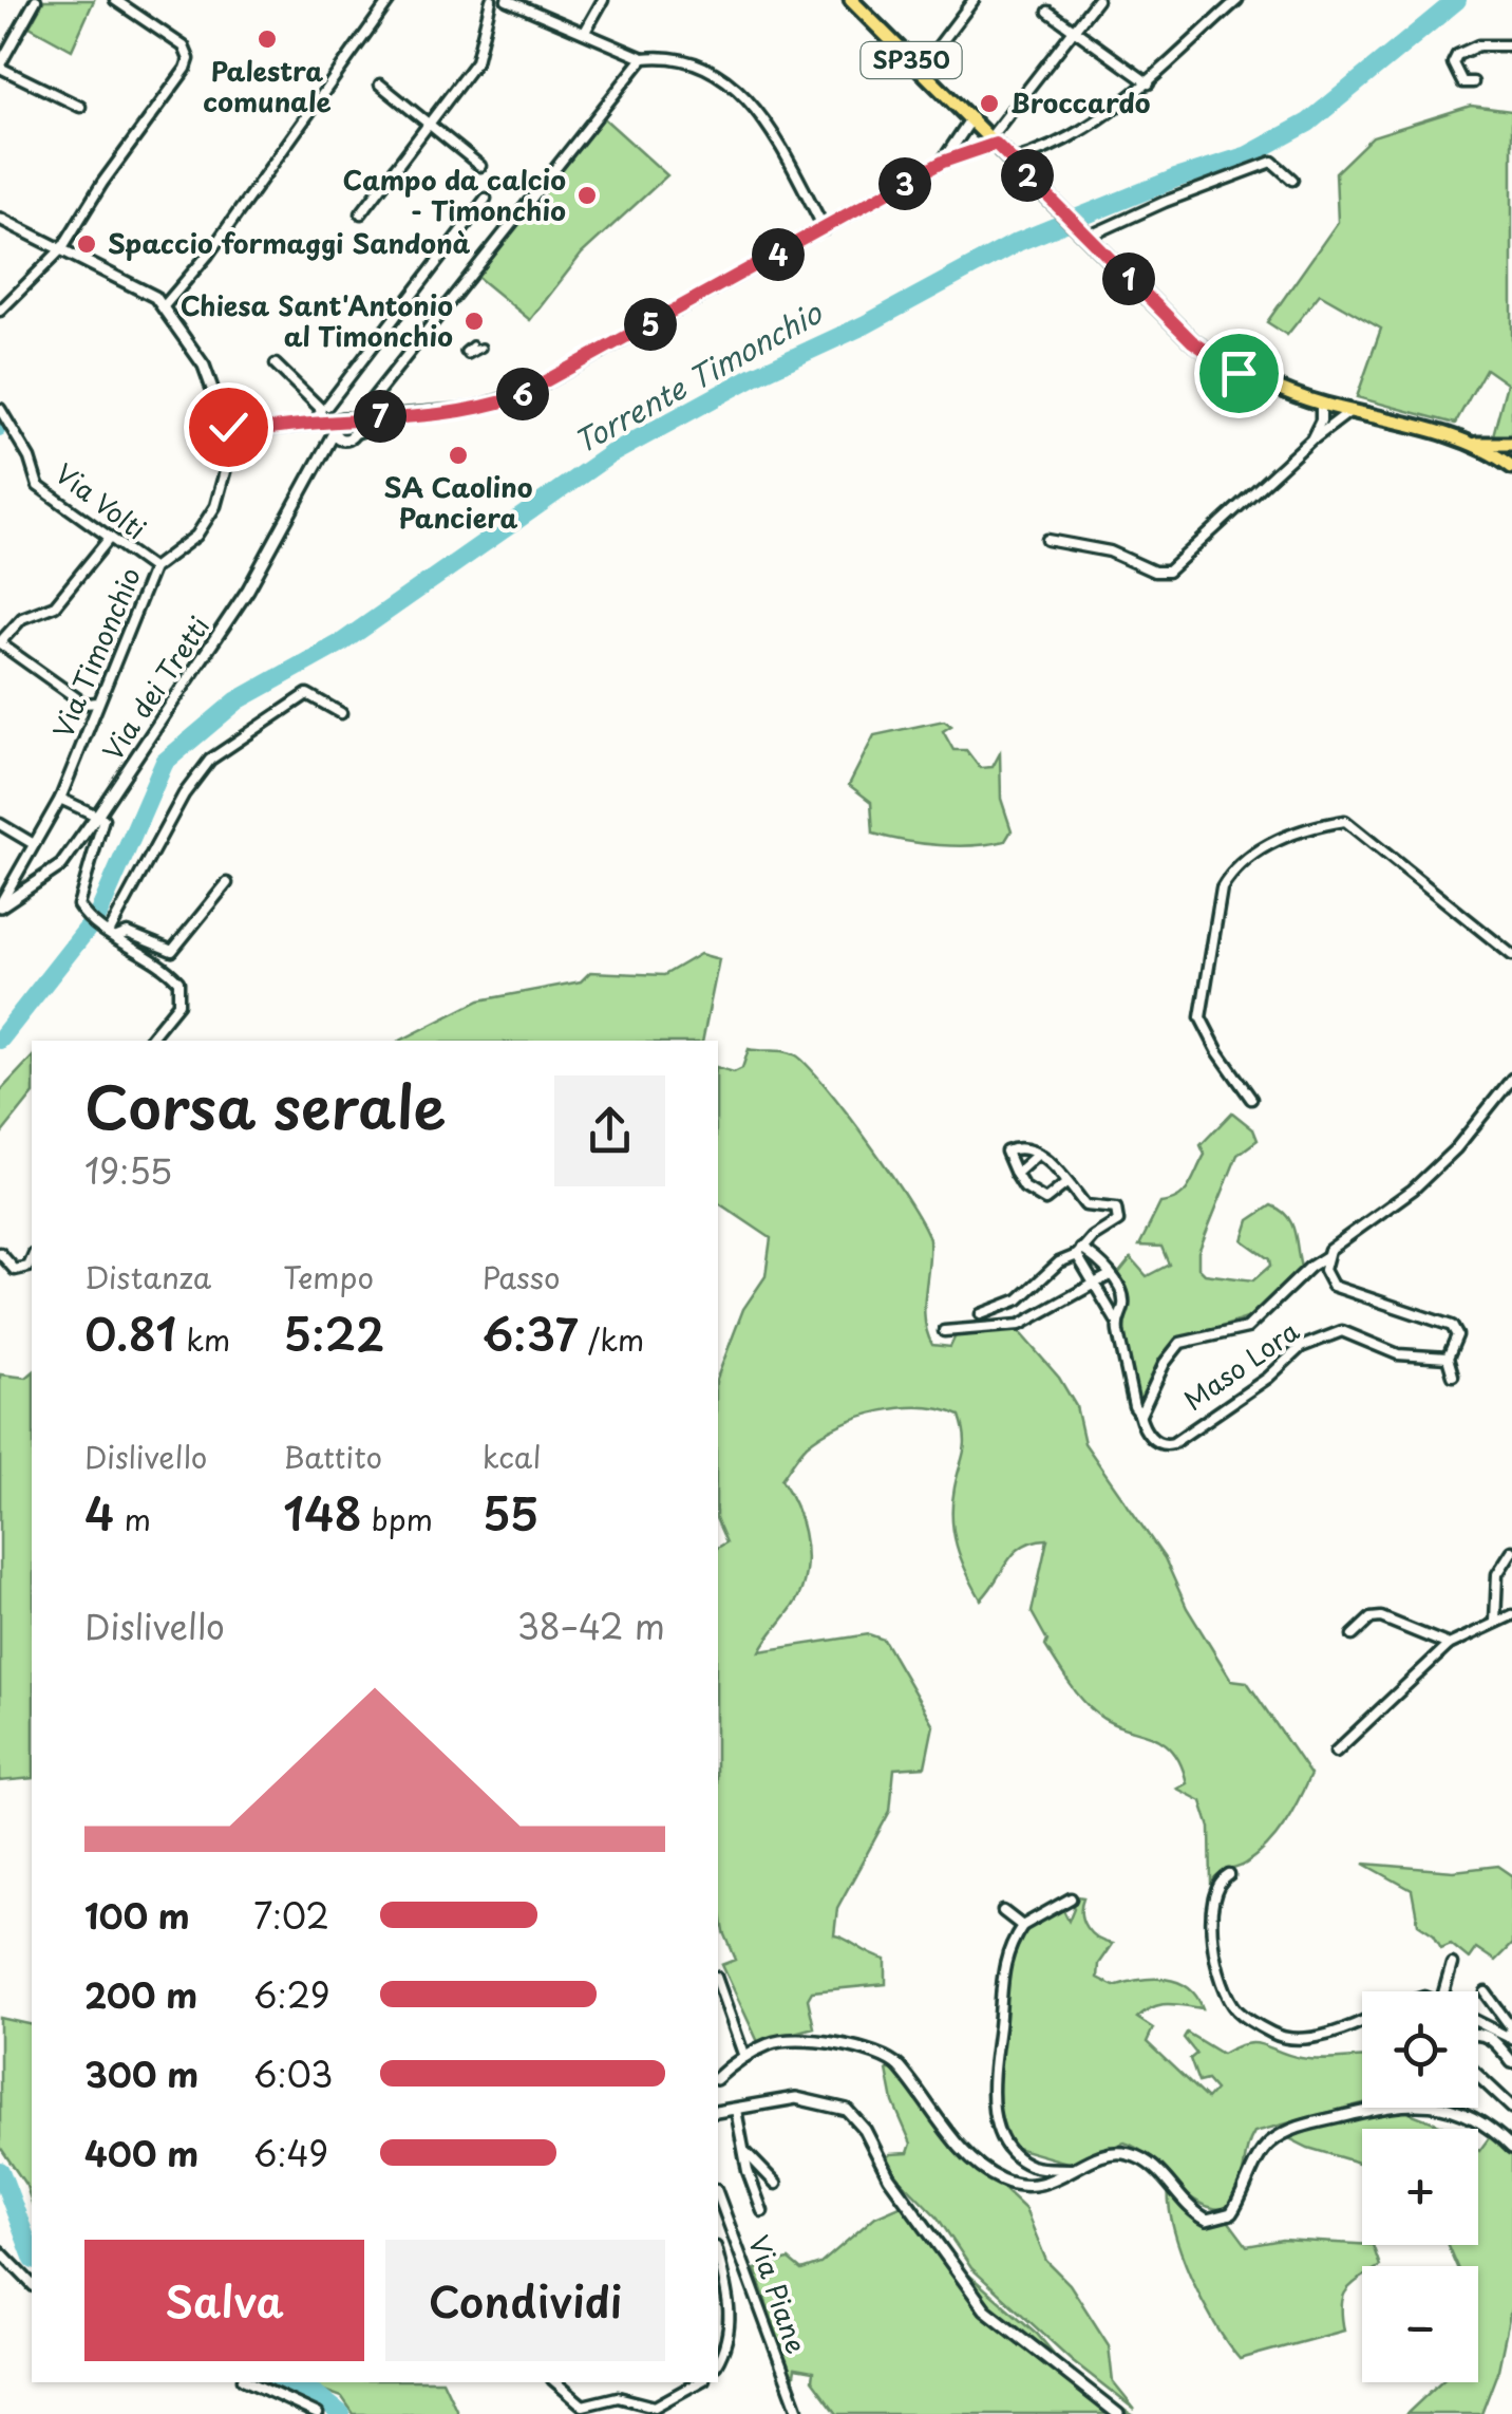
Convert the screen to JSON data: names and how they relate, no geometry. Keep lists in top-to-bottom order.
{
  "streets": {
    "main road": ["SP350"],
    "street": [
      "Via Volti",
      "Via Timonchio",
      "Via dei Tretti",
      "Maso Lora",
      "Via Piane"
    ]
  },
  "crossings": [
    ["Via Volti", "Via Timonchio"],
    ["Via Timonchio", "Via dei Tretti"]
  ],
  "water": ["Torrente Timonchio"],
  "places": [
    "Palestra comunale",
    "Broccardo",
    "Campo da calcio - Timonchio",
    "Spaccio formaggi Sandonà",
    "Chiesa Sant'Antonio al Timonchio",
    "SA Caolino Panciera"
  ],
  "page": {
    "pins": [
      "2",
      "3",
      "4",
      "1",
      "5",
      "6",
      "7"
    ],
    "heading": ["Corsa serale", "19:55"],
    "stats": [
      ["Distanza", "0.81 km"],
      ["Tempo", "5:22"],
      ["Passo", "6:37 /km"],
      ["Dislivello", "4 m"],
      ["Battito", "148 bpm"],
      ["kcal", "55"]
    ],
    "chart": ["Dislivello", "38–42 m"],
    "list": [
      {
        "name": "100 m",
        "note": "7:02"
      },
      {
        "name": "200 m",
        "note": "6:29"
      },
      {
        "name": "300 m",
        "note": "6:03"
      },
      {
        "name": "400 m",
        "note": "6:49"
      }
    ],
    "map_buttons": ["+", "−"],
    "buttons": ["Salva", "Condividi"]
  }
}
